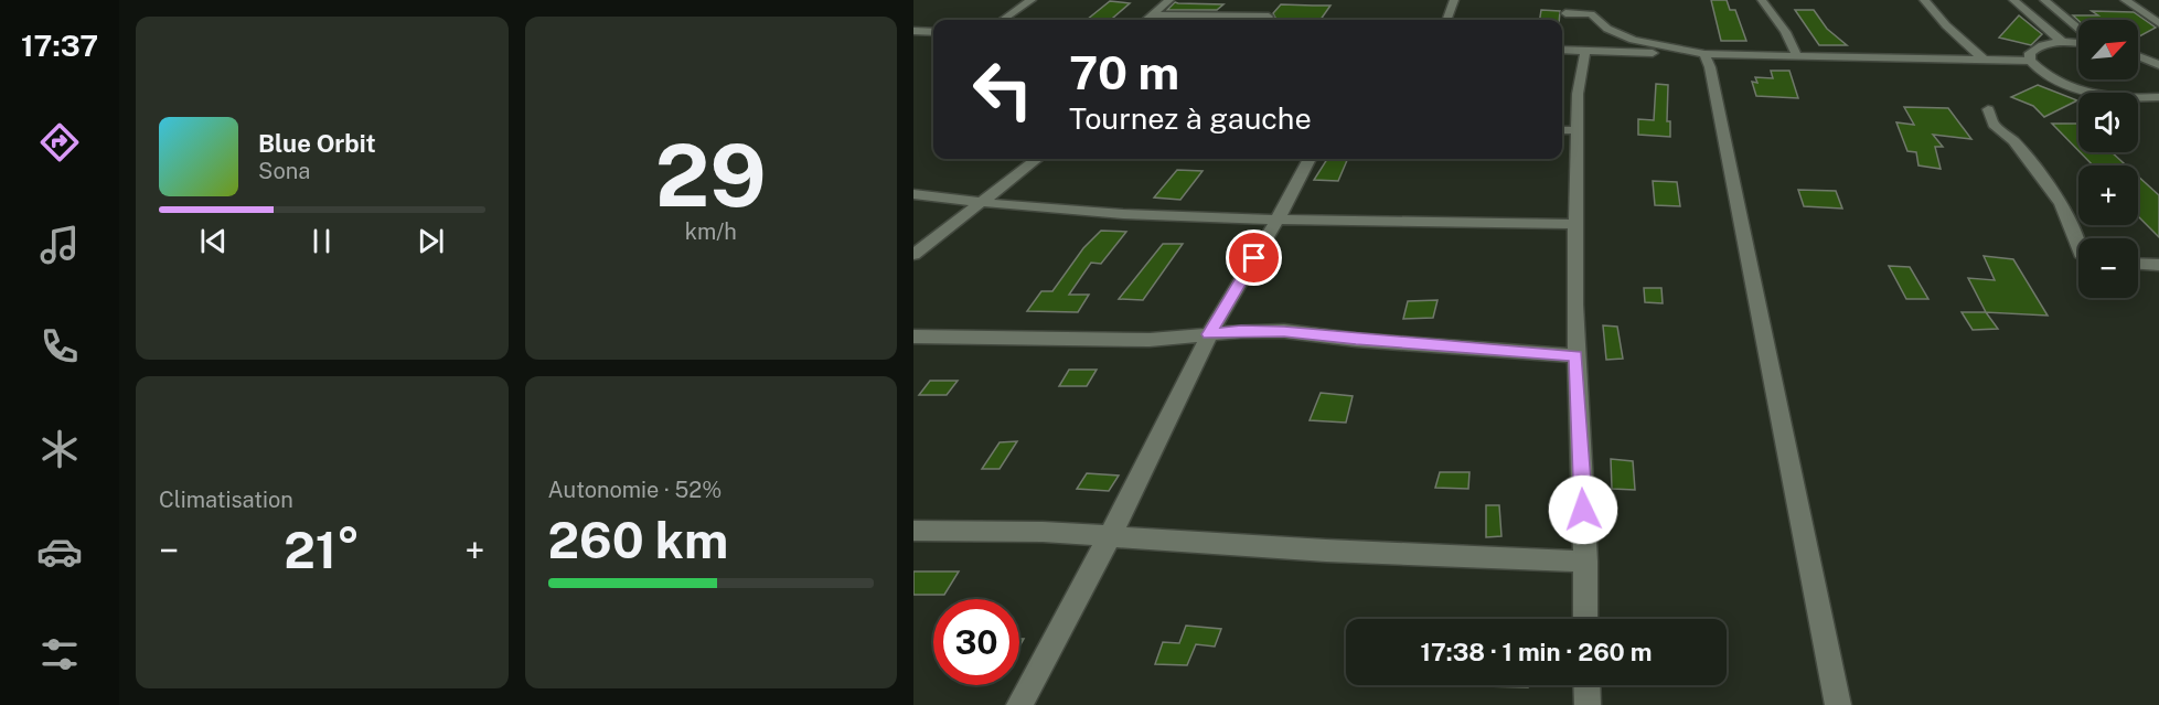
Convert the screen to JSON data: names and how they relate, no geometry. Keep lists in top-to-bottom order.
{
  "north": "top right",
  "page": {
    "tabs": "17:37",
    "tile": [
      ["29", "km/h"],
      "Climatisation",
      ["Autonomie · 52%", "260 km"]
    ],
    "map_buttons": ["+", "−"],
    "turn": ["70 m", "Tournez à gauche"],
    "song": ["Blue Orbit", "Sona"],
    "heat": ["−", "21°", "+"],
    "limit": "30",
    "trip": "17:38 · 1 min · 260 m"
  }
}
